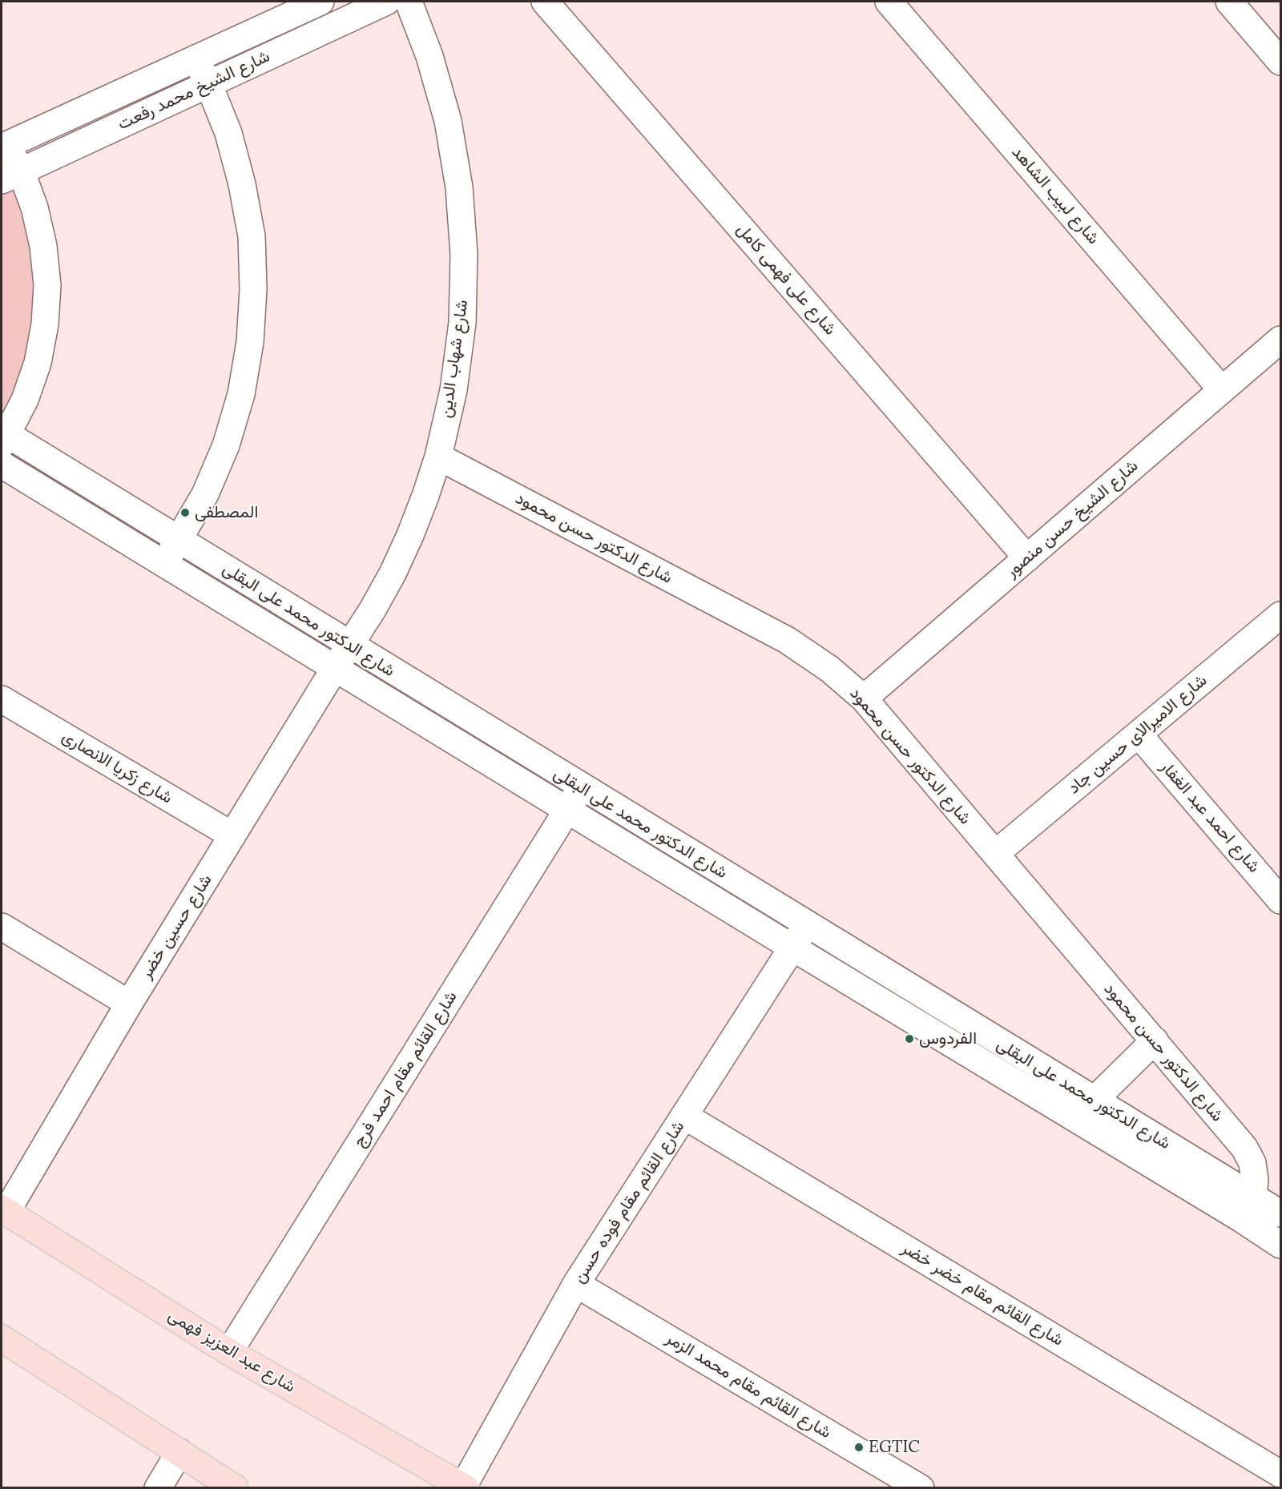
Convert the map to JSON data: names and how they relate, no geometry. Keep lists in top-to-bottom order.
{
  "streets": {
    "main road": ["شارع عبد العزيز فهمى"],
    "street": [
      "شارع الشيخ محمد رفعت",
      "شارع لبيب الشاهد",
      "شارع على فهمى كامل",
      "شارع شهاب الدين",
      "شارع الشيخ حسن منصور",
      "شارع الدكتور حسن محمود",
      "شارع الدكتور محمد على البقلى",
      "شارع الاميرالاى حسين جاد",
      "شارع زكريا الانصارى",
      "شارع احمد عبد الغفار",
      "شارع حسين خضر",
      "شارع القائم مقام احمد فرج",
      "شارع القائم مقام فوده حسن",
      "شارع القائم مقام خضر خضر",
      "شارع القائم مقام محمد الزمر"
    ]
  },
  "crossings": [
    ["شارع لبيب الشاهد", "شارع الشيخ حسن منصور"],
    ["شارع على فهمى كامل", "شارع الشيخ حسن منصور"],
    ["شارع شهاب الدين", "شارع الدكتور حسن محمود"],
    ["شارع شهاب الدين", "شارع الدكتور محمد على البقلى"],
    ["شارع شهاب الدين", "شارع حسين خضر"],
    ["شارع الشيخ حسن منصور", "شارع الدكتور حسن محمود"],
    ["شارع الدكتور حسن محمود", "شارع الدكتور محمد على البقلى"],
    ["شارع الدكتور حسن محمود", "شارع الاميرالاى حسين جاد"],
    ["شارع الدكتور محمد على البقلى", "شارع حسين خضر"],
    ["شارع الدكتور محمد على البقلى", "شارع القائم مقام احمد فرج"],
    ["شارع الدكتور محمد على البقلى", "شارع القائم مقام فوده حسن"],
    ["شارع الاميرالاى حسين جاد", "شارع احمد عبد الغفار"],
    ["شارع زكريا الانصارى", "شارع حسين خضر"],
    ["شارع حسين خضر", "شارع عبد العزيز فهمى"],
    ["شارع القائم مقام احمد فرج", "شارع عبد العزيز فهمى"],
    ["شارع القائم مقام فوده حسن", "شارع القائم مقام خضر خضر"],
    ["شارع القائم مقام فوده حسن", "شارع عبد العزيز فهمى"],
    ["شارع القائم مقام فوده حسن", "شارع القائم مقام محمد الزمر"]
  ],
  "places": ["المصطفى", "الفردوس", "EGTIC"]
}
